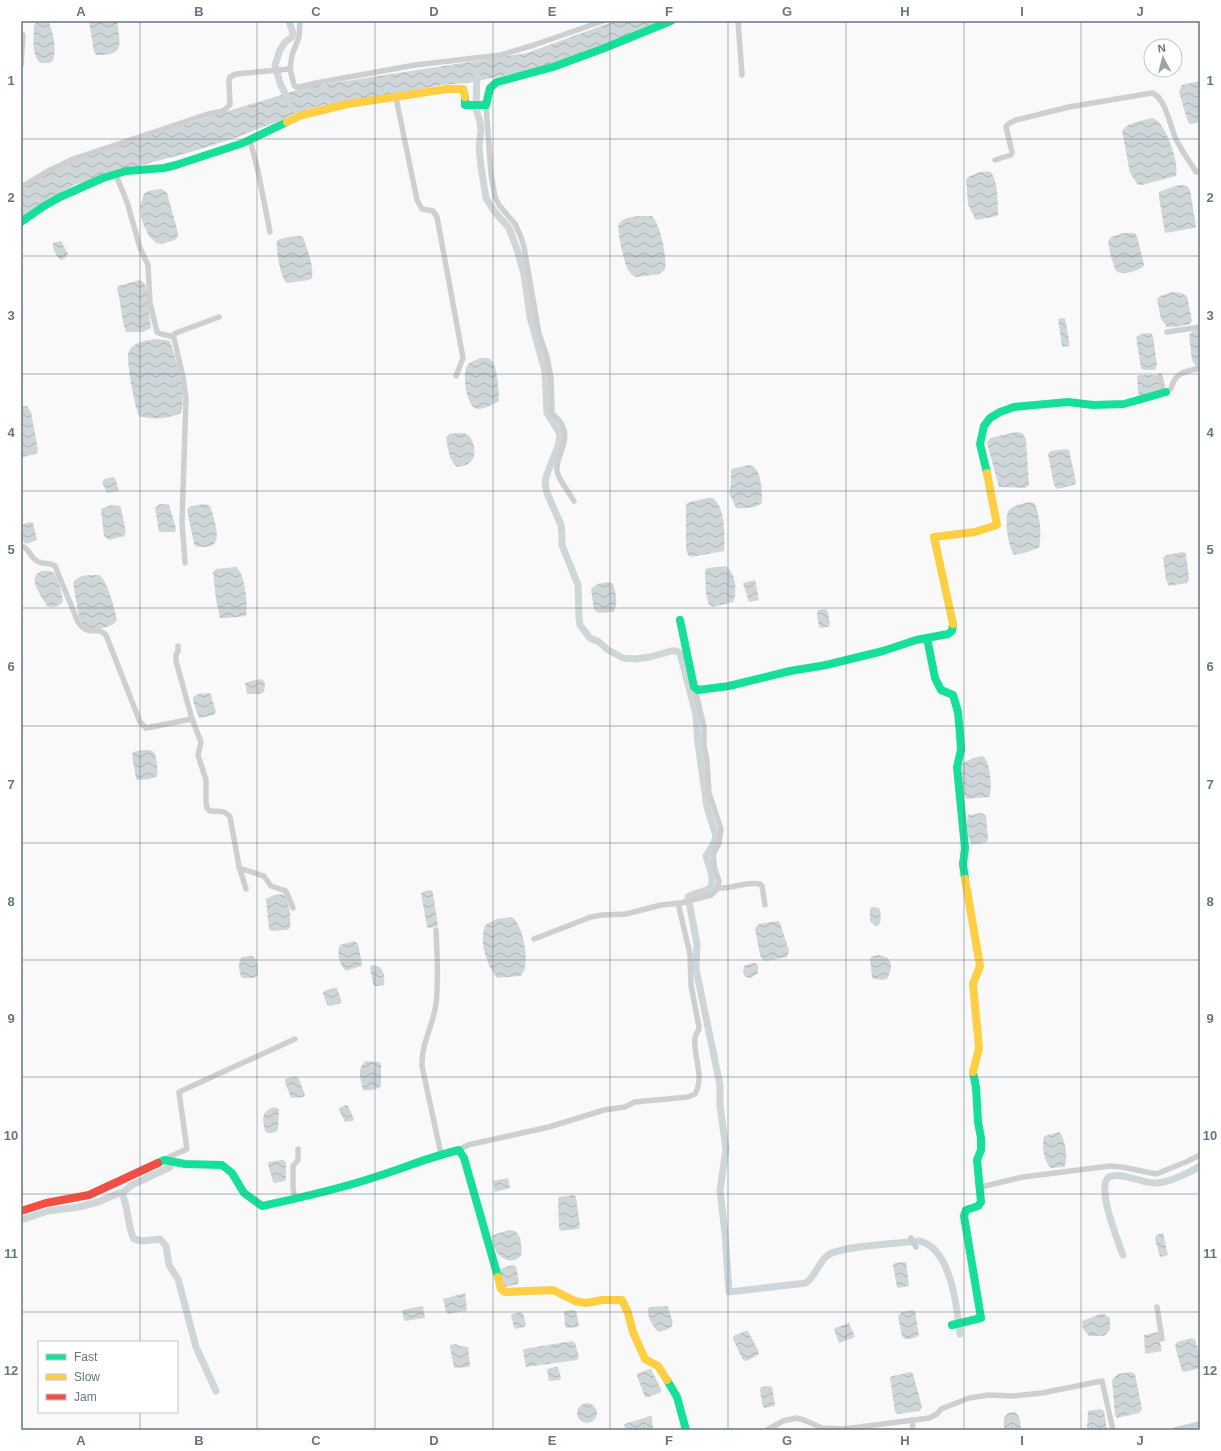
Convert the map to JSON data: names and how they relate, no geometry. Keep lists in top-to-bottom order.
{
  "legend": ["Fast", "Slow", "Jam"],
  "north": "top",
  "grid": {
    "columns": [
      "A",
      "B",
      "C",
      "D",
      "E",
      "F",
      "G",
      "H",
      "I",
      "J"
    ],
    "rows": [
      "1",
      "2",
      "3",
      "4",
      "5",
      "6",
      "7",
      "8",
      "9",
      "10",
      "11",
      "12"
    ]
  }
}
